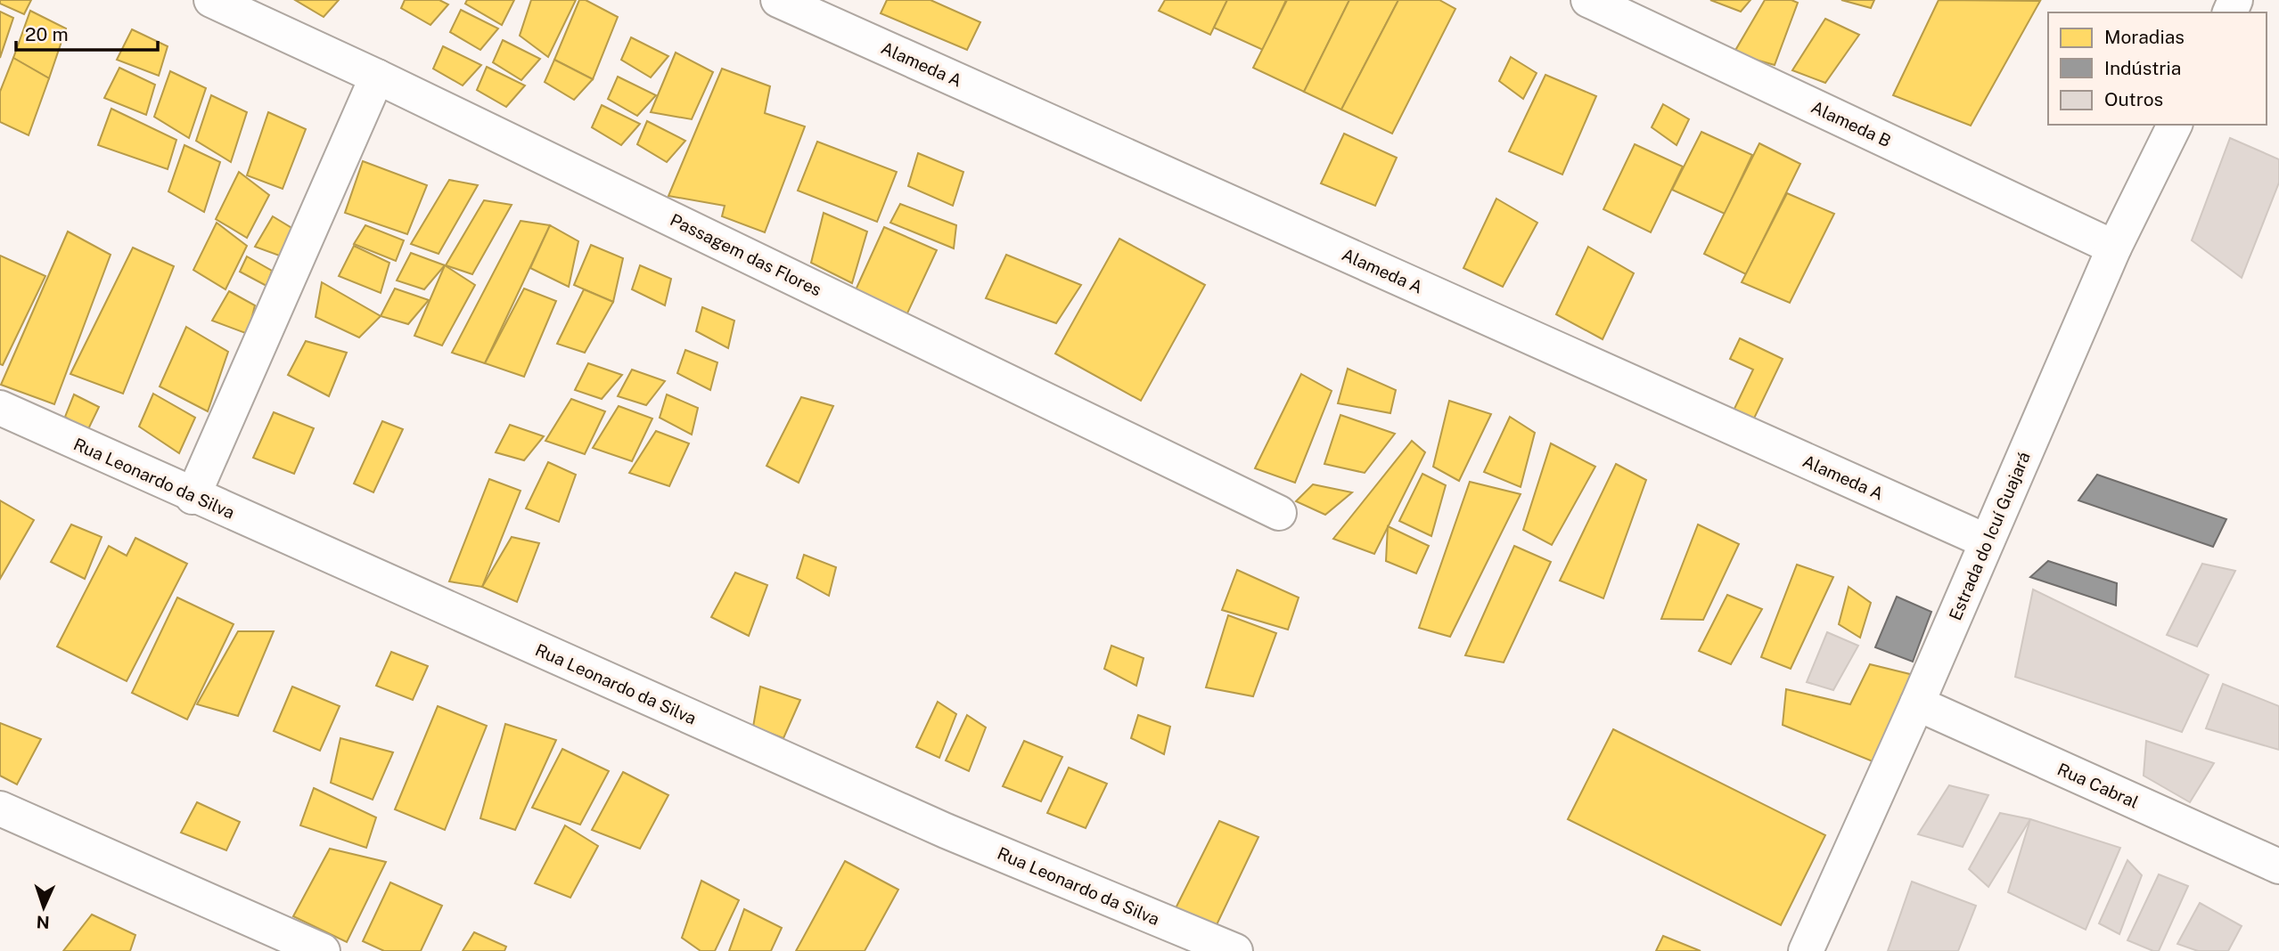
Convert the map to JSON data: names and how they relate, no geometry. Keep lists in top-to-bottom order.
{
  "streets": {
    "street": [
      "Alameda A",
      "Alameda B",
      "Passagem das Flores",
      "Rua Leonardo da Silva",
      "Estrada do Icuí Guajará",
      "Rua Cabral"
    ]
  },
  "crossings": [
    ["Alameda A", "Estrada do Icuí Guajará"],
    ["Alameda B", "Estrada do Icuí Guajará"],
    ["Estrada do Icuí Guajará", "Rua Cabral"]
  ],
  "legend": ["Moradias", "Indústria", "Outros"],
  "scale_bar": "20 m",
  "north": "bottom"
}
